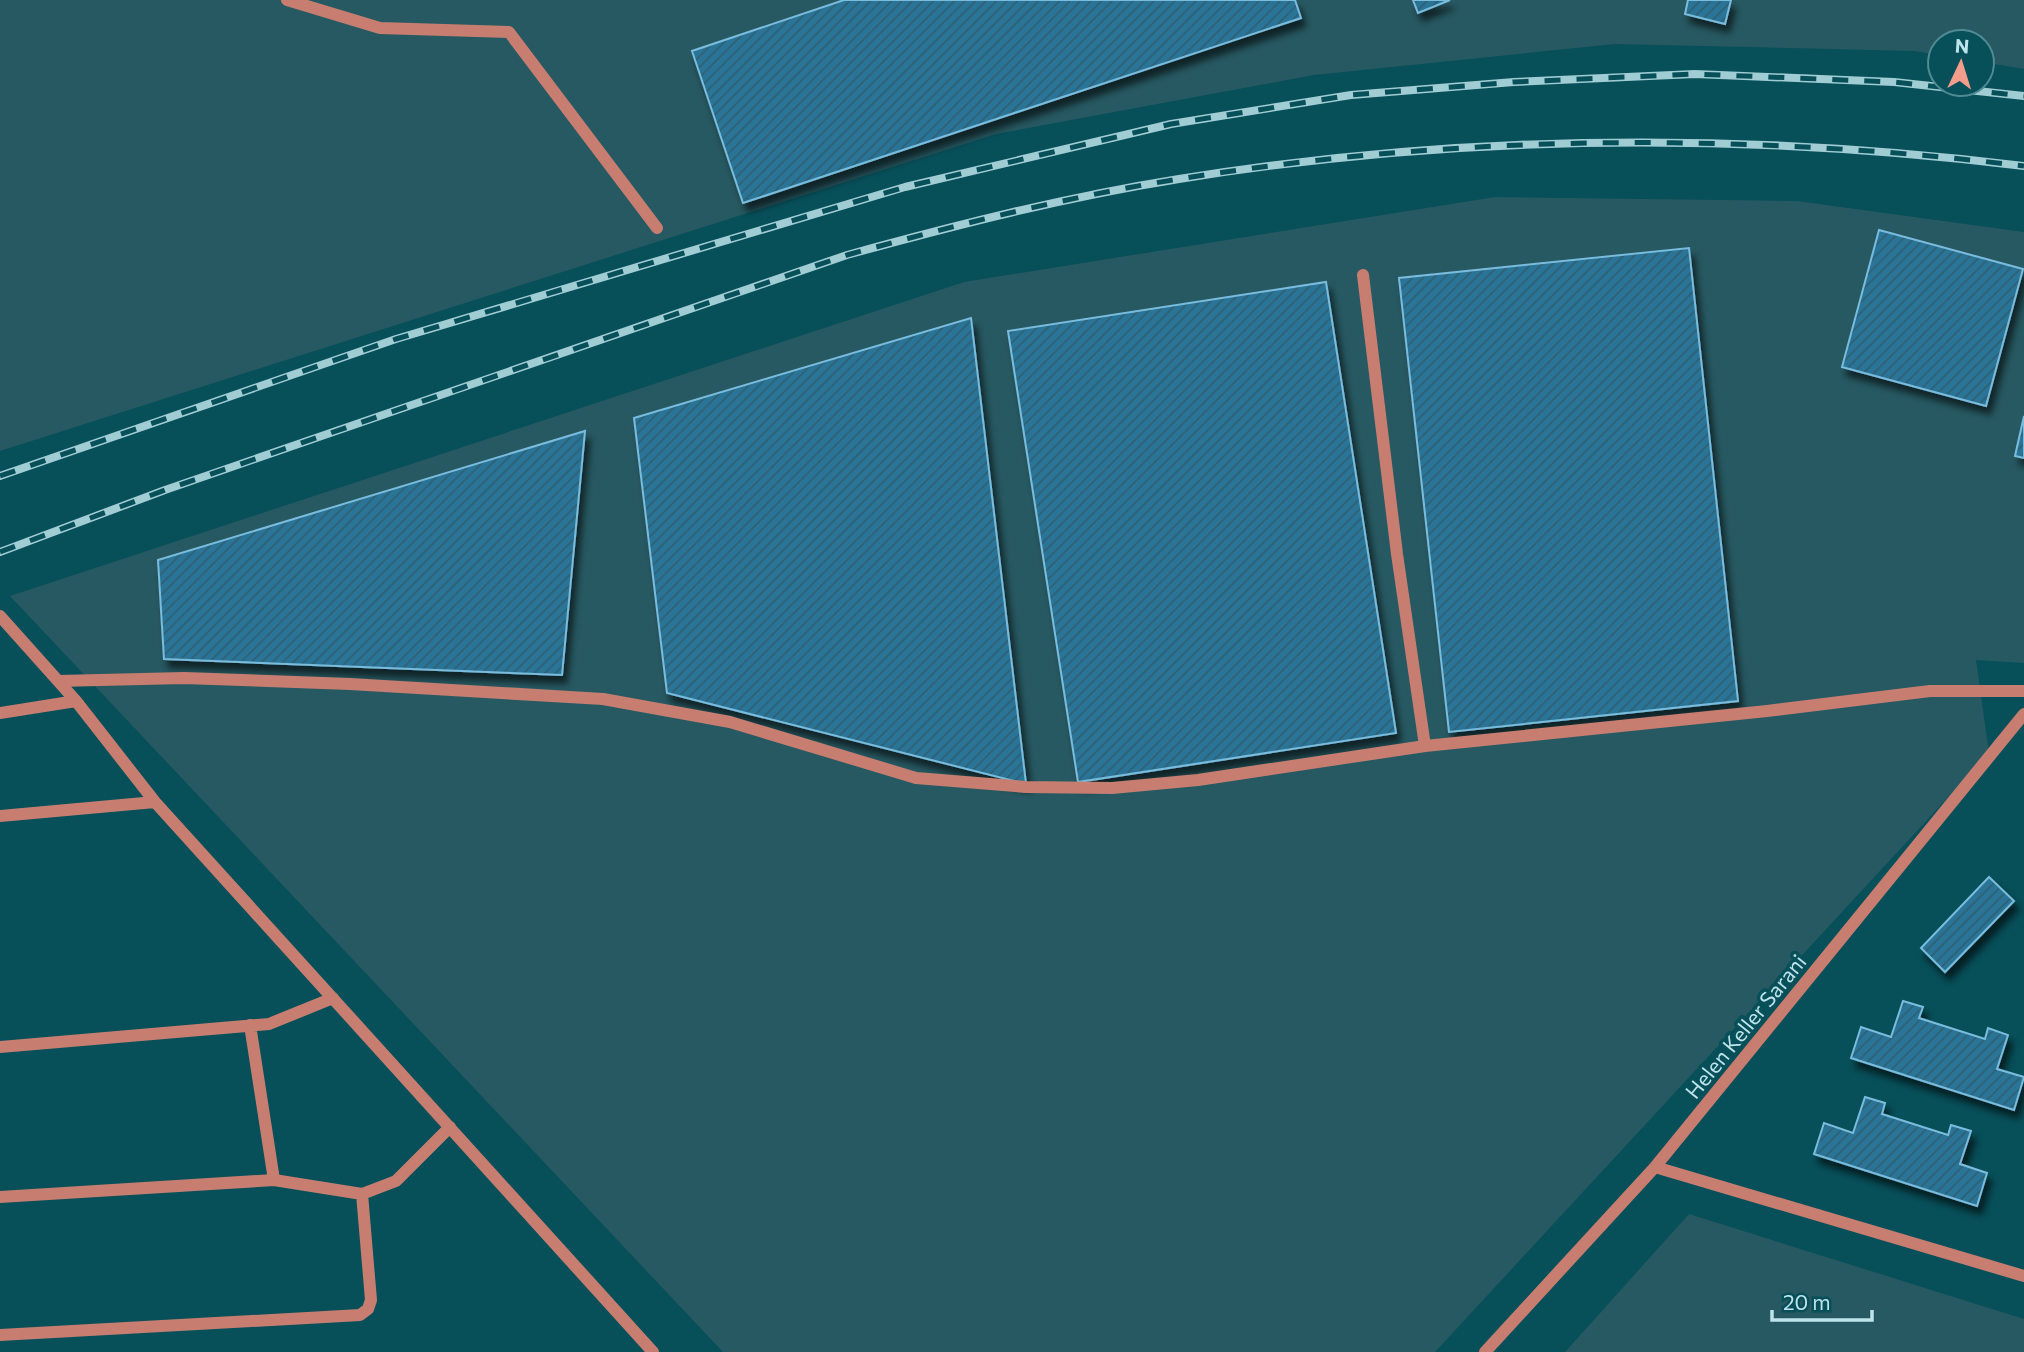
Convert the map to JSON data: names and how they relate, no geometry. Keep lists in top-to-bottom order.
{
  "streets": {
    "street": ["Helen Keller Sarani"]
  },
  "scale_bar": "20 m",
  "north": "top"
}
